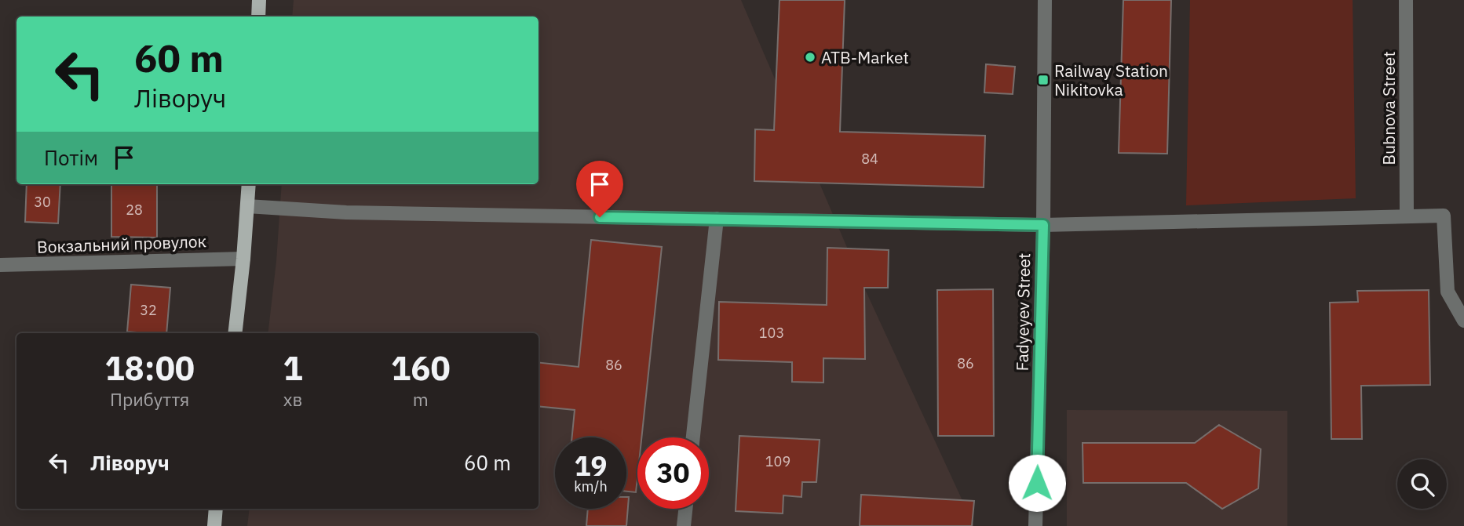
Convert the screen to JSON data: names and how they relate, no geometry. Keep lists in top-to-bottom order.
{
  "streets": {
    "street": ["Bubnova Street", "Вокзальний провулок", "Fadyeyev Street"]
  },
  "places": {
    "other": ["ATB-Market"],
    "transit": ["Railway Station Nikitovka"]
  },
  "house_numbers": [
    "84",
    "30",
    "28",
    "32",
    "103",
    "86",
    "86",
    "109"
  ],
  "page": {
    "turn": ["60 m", "Ліворуч"],
    "then": "Потім",
    "eta": [
      "18:00",
      "Прибуття",
      "1",
      "хв",
      "160",
      "m"
    ],
    "list": [
      {
        "name": "Ліворуч",
        "value": "60 m"
      }
    ],
    "speed": "19 km/h",
    "limit": "30"
  }
}
